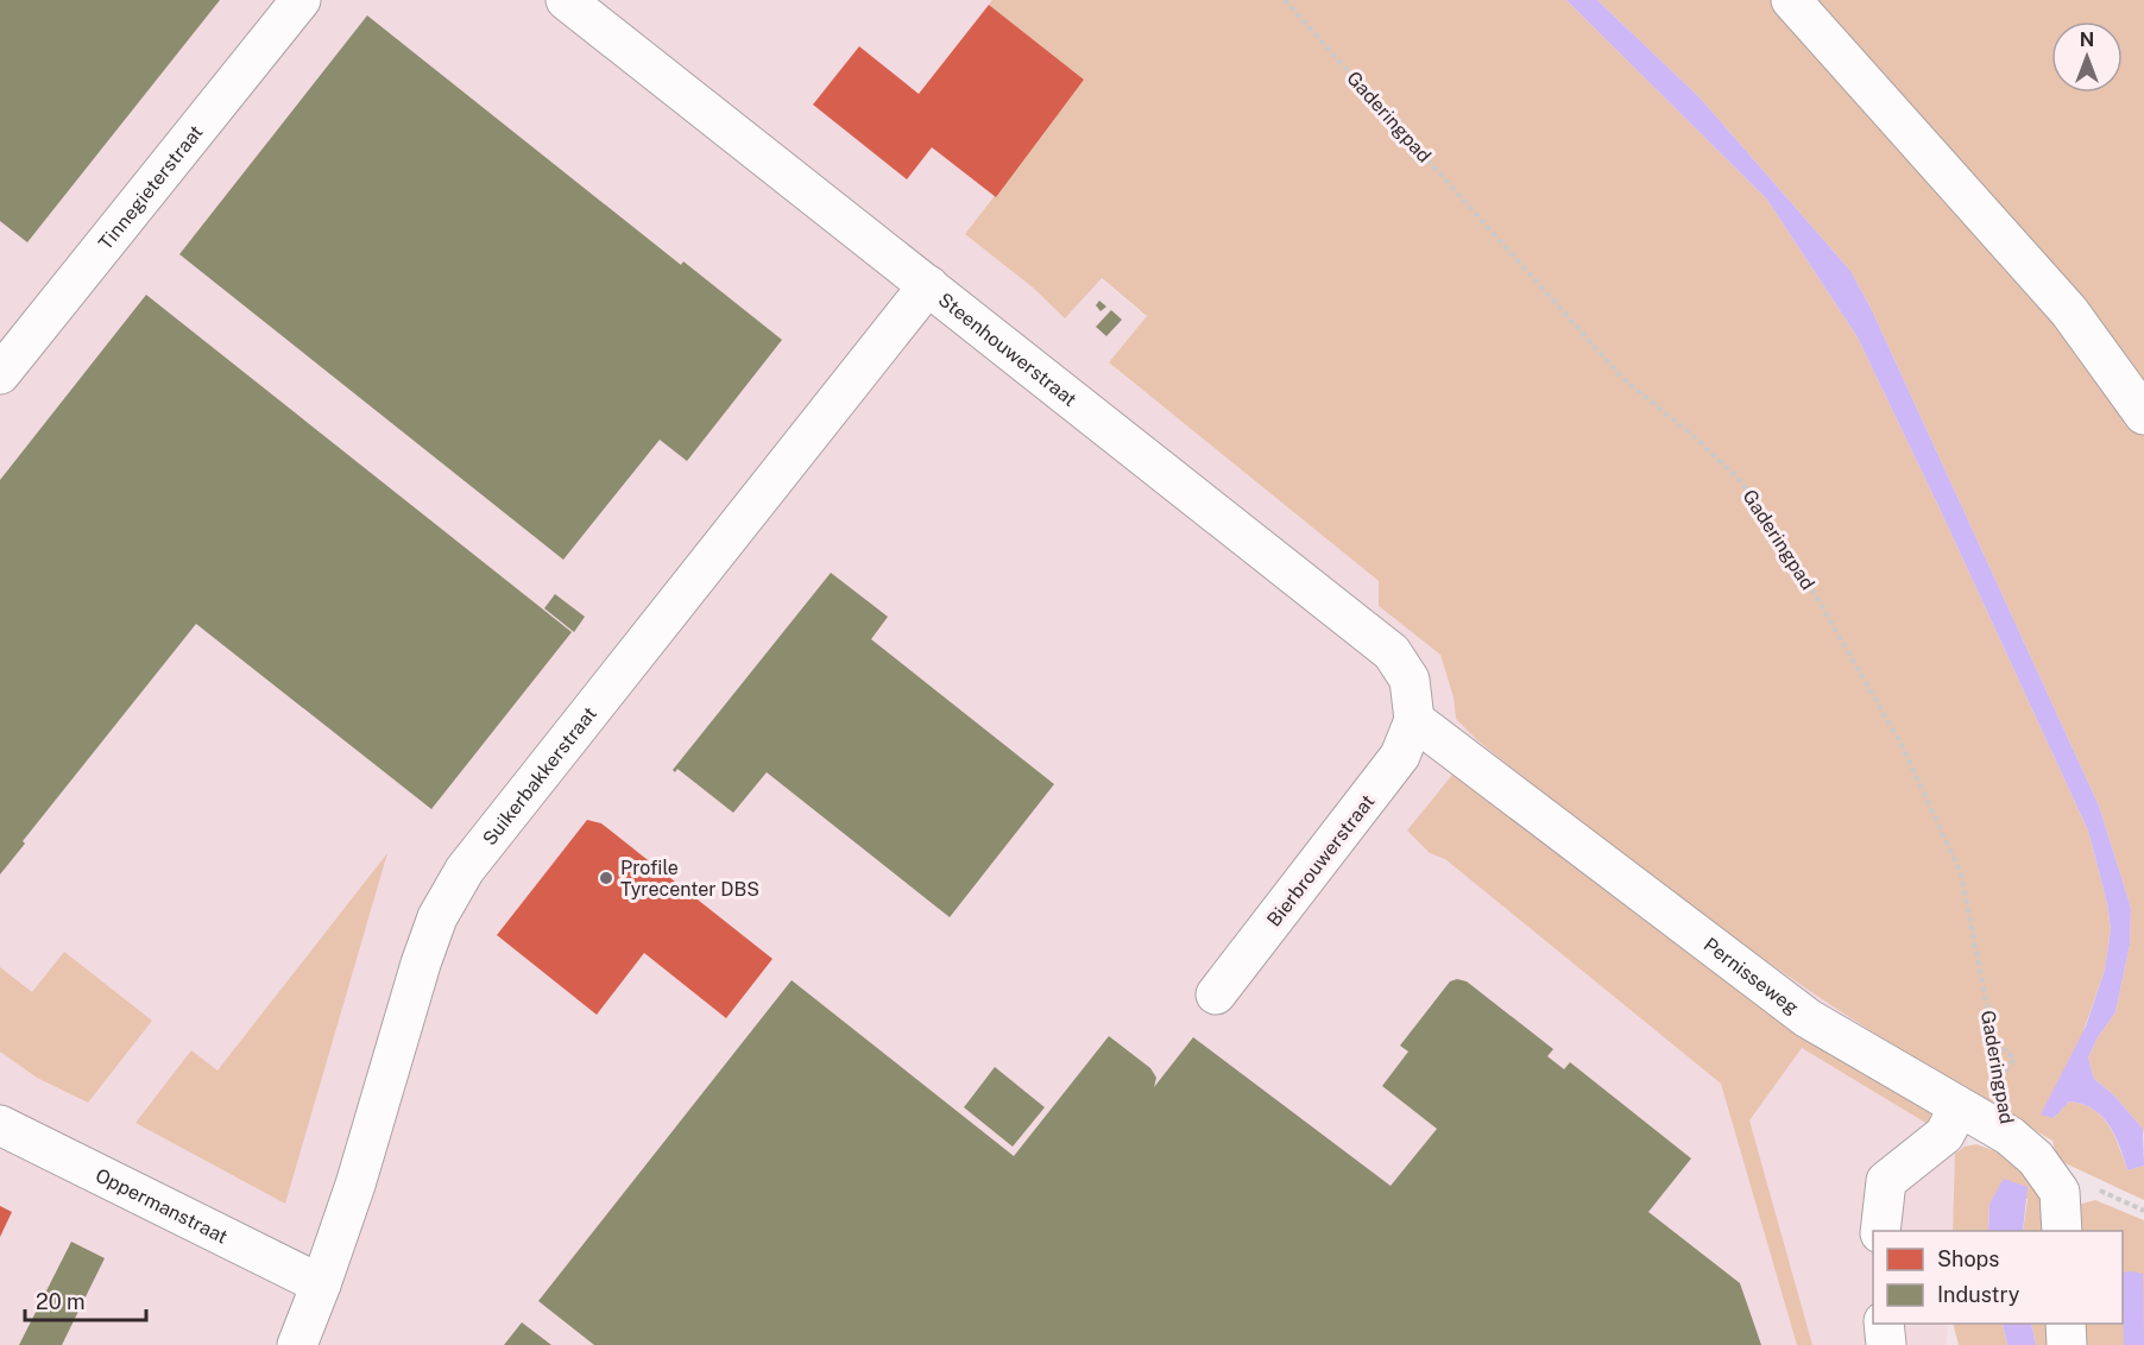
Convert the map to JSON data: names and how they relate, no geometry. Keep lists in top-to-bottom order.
{
  "streets": {
    "street": [
      "Tinnegieterstraat",
      "Steenhouwerstraat",
      "Suikerbakkerstraat",
      "Bierbrouwerstraat",
      "Pernisseweg",
      "Oppermanstraat"
    ],
    "path": ["Gaderingpad"]
  },
  "crossings": [
    ["Gaderingpad", "Pernisseweg"],
    ["Steenhouwerstraat", "Suikerbakkerstraat"],
    ["Steenhouwerstraat", "Bierbrouwerstraat"],
    ["Steenhouwerstraat", "Pernisseweg"],
    ["Suikerbakkerstraat", "Oppermanstraat"],
    ["Bierbrouwerstraat", "Pernisseweg"]
  ],
  "places": ["Profile Tyrecenter DBS"],
  "legend": ["Shops", "Industry"],
  "scale_bar": "20 m",
  "north": "top"
}
